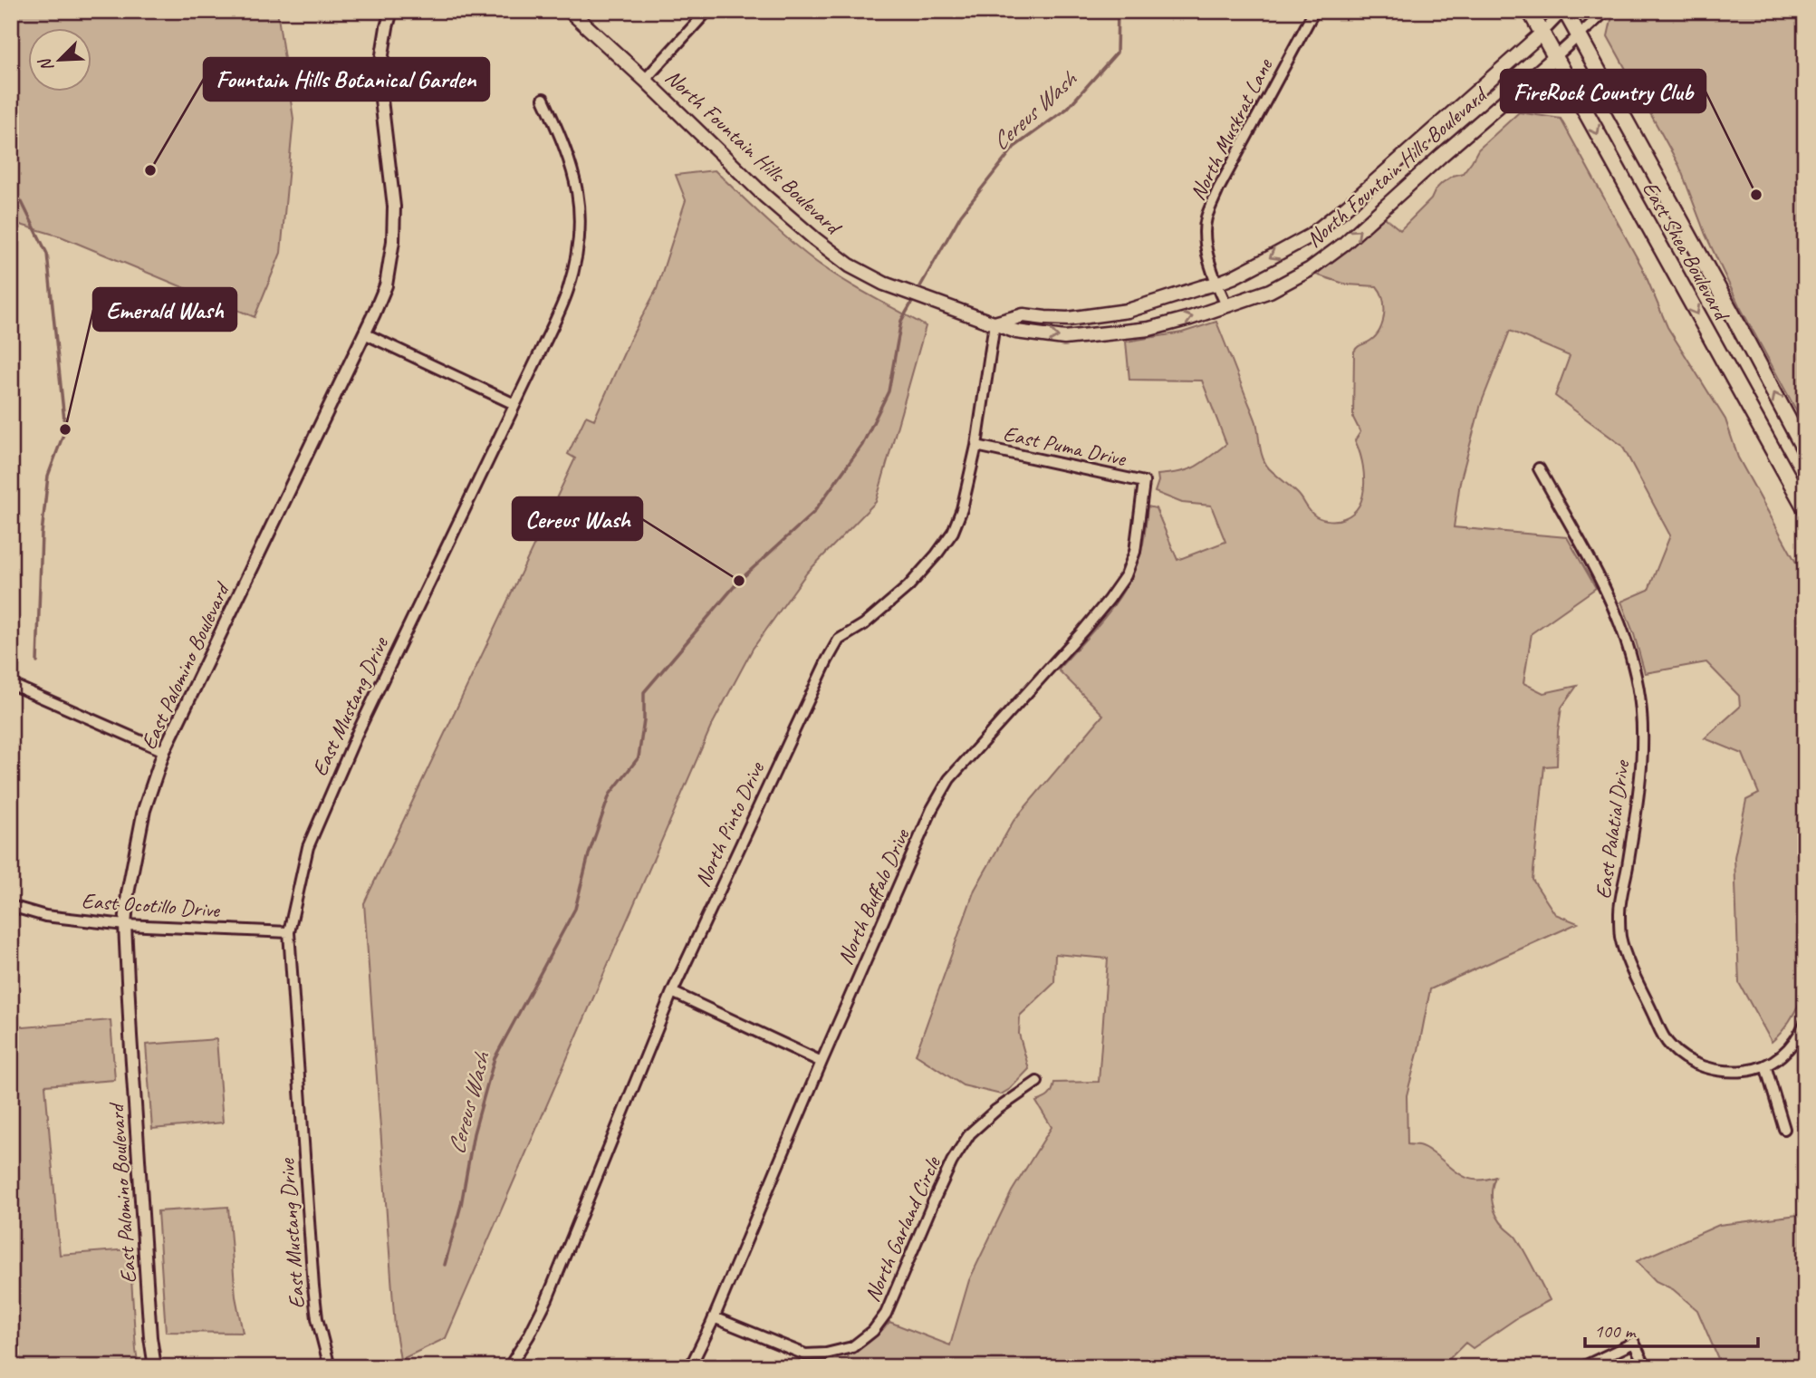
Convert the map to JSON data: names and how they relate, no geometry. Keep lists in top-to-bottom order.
{
  "streets": {
    "main road": ["North Fountain Hills Boulevard", "East Shea Boulevard"],
    "street": [
      "North Muskrat Lane",
      "East Puma Drive",
      "East Palomino Boulevard",
      "East Mustang Drive",
      "North Pinto Drive",
      "East Palatial Drive",
      "North Buffalo Drive",
      "East Ocotillo Drive",
      "North Garland Circle"
    ]
  },
  "crossings": [
    ["North Muskrat Lane", "North Fountain Hills Boulevard"],
    ["North Fountain Hills Boulevard", "East Shea Boulevard"],
    ["North Fountain Hills Boulevard", "North Pinto Drive"],
    ["East Puma Drive", "North Pinto Drive"],
    ["East Puma Drive", "North Buffalo Drive"],
    ["East Palomino Boulevard", "East Ocotillo Drive"],
    ["East Mustang Drive", "East Ocotillo Drive"],
    ["North Buffalo Drive", "North Garland Circle"]
  ],
  "water": ["Cereus Wash"],
  "places": [
    "Fountain Hills Botanical Garden",
    "FireRock Country Club",
    "Emerald Wash",
    "Cereus Wash"
  ],
  "scale_bar": "100 m",
  "north": "bottom left"
}
